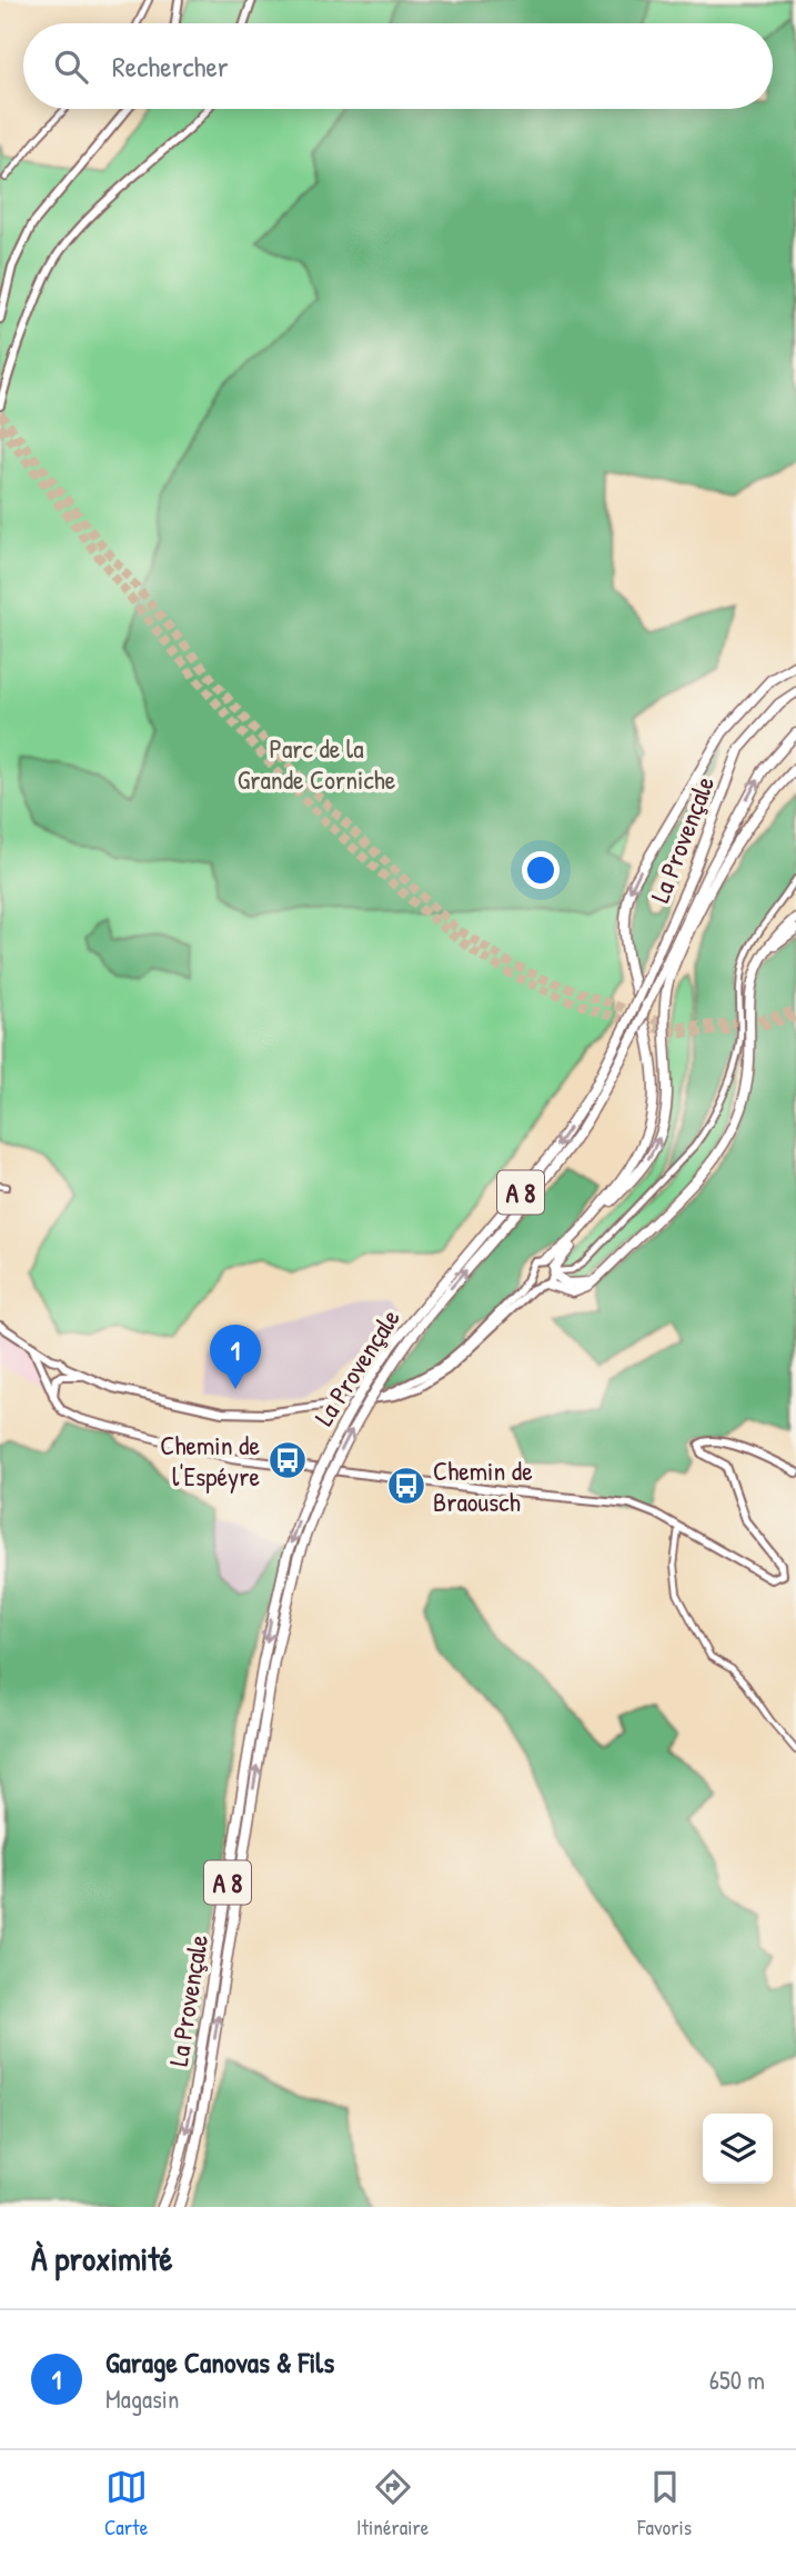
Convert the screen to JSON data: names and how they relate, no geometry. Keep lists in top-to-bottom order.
{
  "streets": {
    "highway": ["La Provençale", "A 8"]
  },
  "parks": ["Parc de la Grande Corniche"],
  "places": {
    "bus stop": ["Chemin de l'Espéyre", "Chemin de Braousch"]
  },
  "page": {
    "search": "Rechercher",
    "pins": "1",
    "heading": "À proximité",
    "list": [
      {
        "mark": "1",
        "name": "Garage Canovas & Fils",
        "note": "Magasin",
        "value": "650 m"
      }
    ],
    "nav": ["Carte", "Itinéraire", "Favoris"]
  }
}
